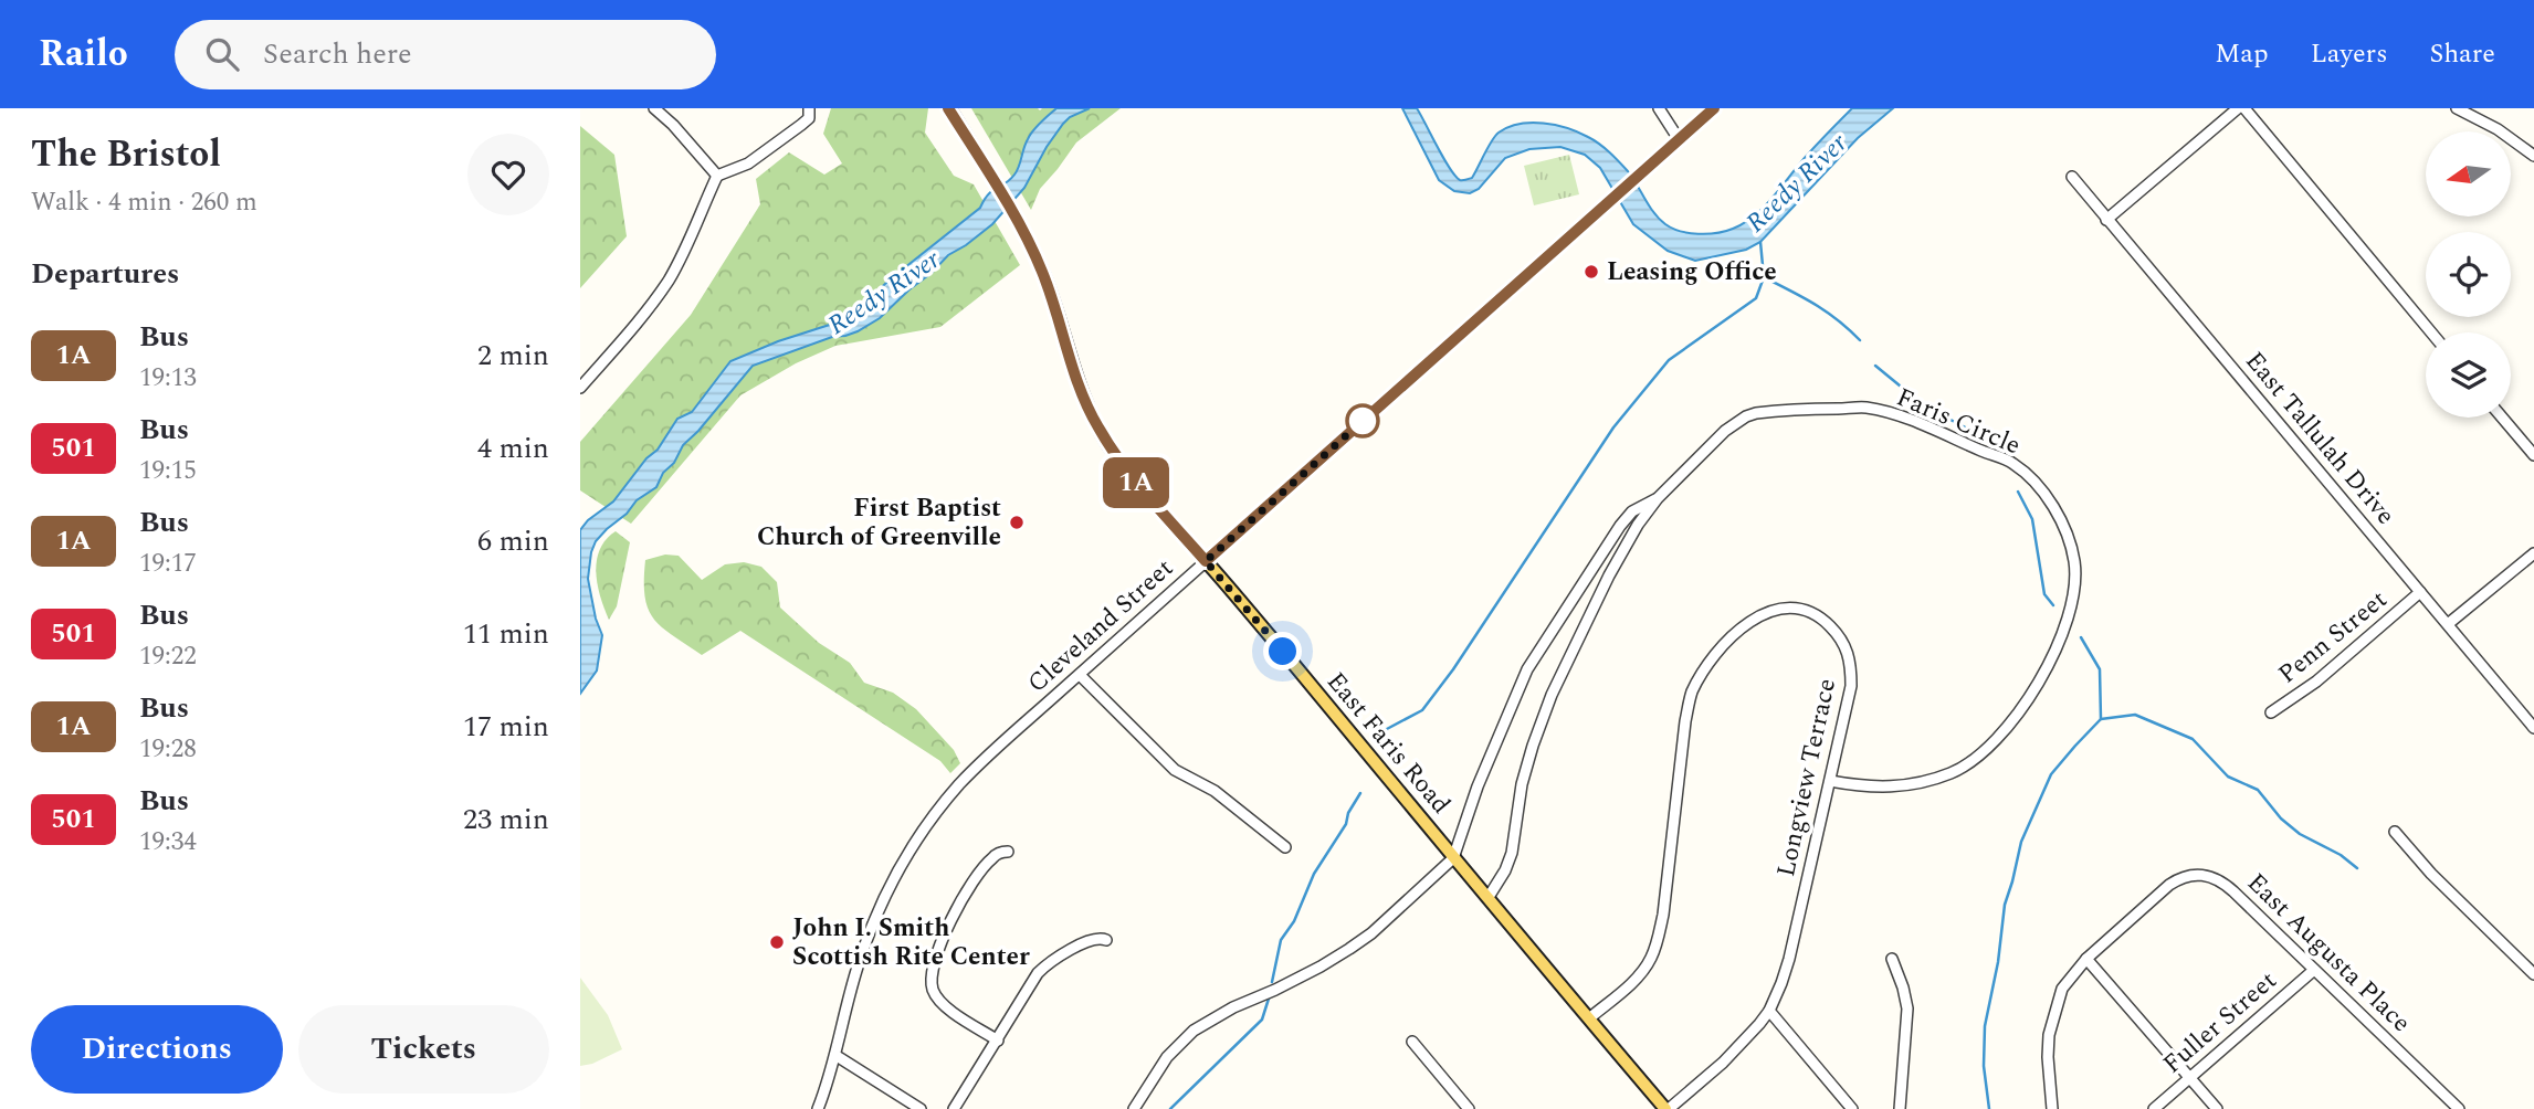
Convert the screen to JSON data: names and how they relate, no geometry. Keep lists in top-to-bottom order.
{
  "streets": {
    "main road": ["East Faris Road"],
    "street": [
      "Faris Circle",
      "East Tallulah Drive",
      "Cleveland Street",
      "Penn Street",
      "Longview Terrace",
      "East Augusta Place",
      "Fuller Street"
    ]
  },
  "crossings": [
    ["Faris Circle", "East Faris Road"],
    ["Faris Circle", "Longview Terrace"],
    ["East Tallulah Drive", "Penn Street"],
    ["Cleveland Street", "East Faris Road"],
    ["East Faris Road", "Longview Terrace"],
    ["East Augusta Place", "Fuller Street"]
  ],
  "water": ["Reedy River"],
  "places": ["Leasing Office", "First Baptist Church of Greenville", "John I. Smith Scottish Rite Center"],
  "lines": ["bus line 1A"],
  "north": "left",
  "page": {
    "header": "Railo",
    "search": "Search here",
    "nav": ["Map", "Layers", "Share"],
    "heading": [
      ["The Bristol", "Walk · 4 min · 260 m"],
      "Departures"
    ],
    "on_map": "1A",
    "list": [
      {
        "mark": "1A",
        "name": "Bus",
        "note": "19:13",
        "value": "2 min"
      },
      {
        "mark": "501",
        "name": "Bus",
        "note": "19:15",
        "value": "4 min"
      },
      {
        "mark": "1A",
        "name": "Bus",
        "note": "19:17",
        "value": "6 min"
      },
      {
        "mark": "501",
        "name": "Bus",
        "note": "19:22",
        "value": "11 min"
      },
      {
        "mark": "1A",
        "name": "Bus",
        "note": "19:28",
        "value": "17 min"
      },
      {
        "mark": "501",
        "name": "Bus",
        "note": "19:34",
        "value": "23 min"
      }
    ],
    "buttons": ["Directions", "Tickets"]
  }
}
